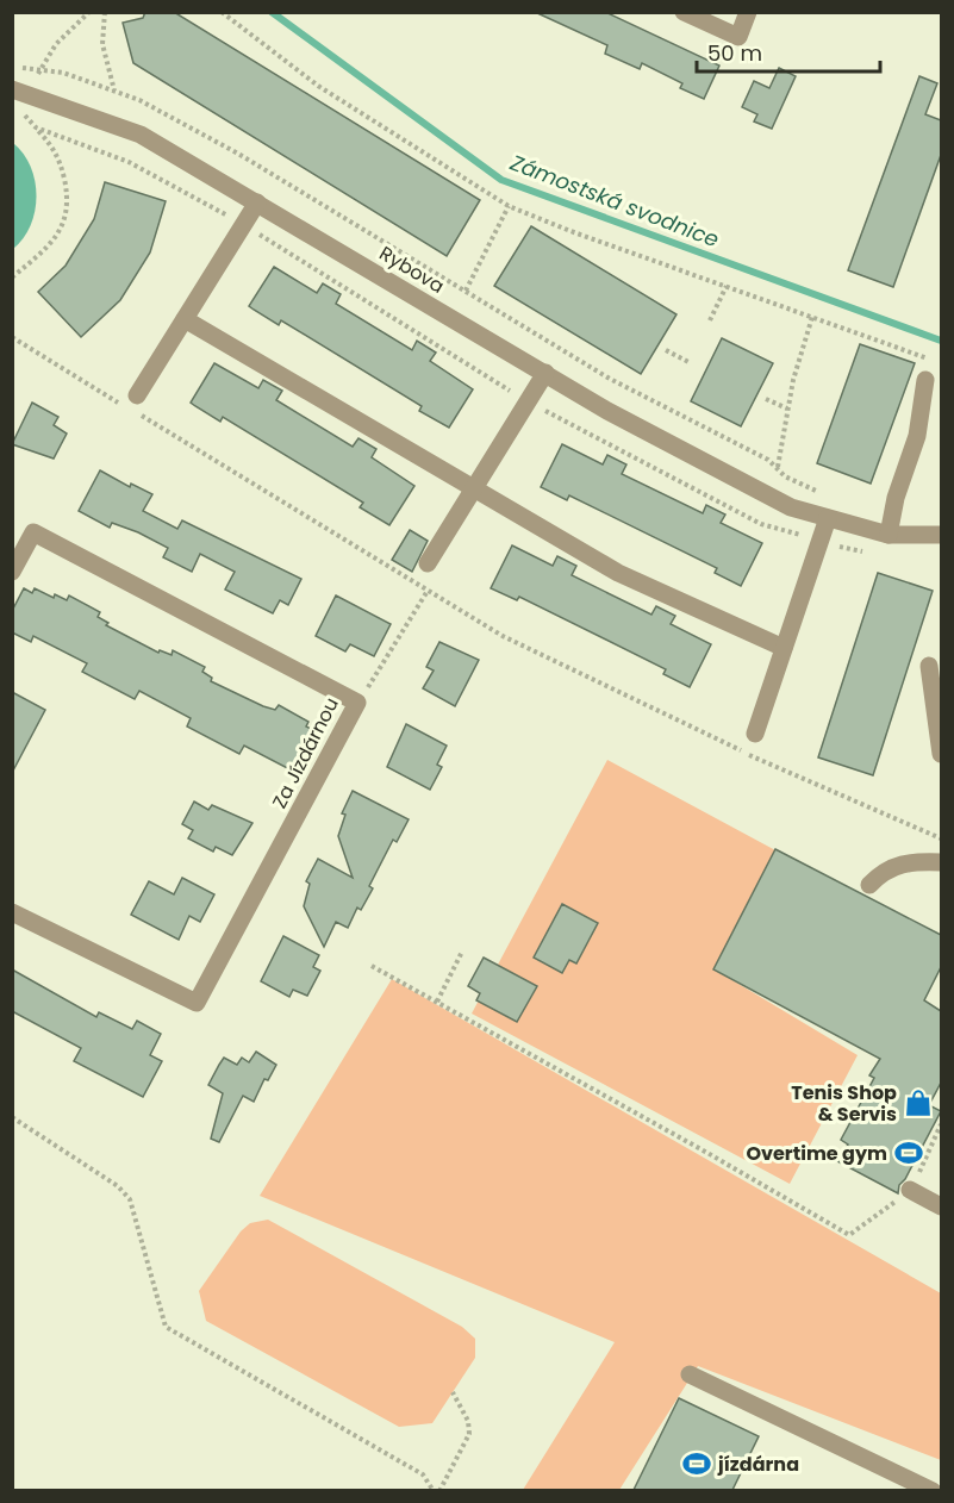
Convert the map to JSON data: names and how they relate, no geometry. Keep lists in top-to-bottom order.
{
  "streets": {
    "street": ["Rybova", "Za Jízdárnou"]
  },
  "water": ["Zámostská svodnice"],
  "places": {
    "shop": ["Tenis Shop & Servis"],
    "sports": ["Overtime gym", "jízdárna"]
  },
  "scale_bar": "50 m"
}
